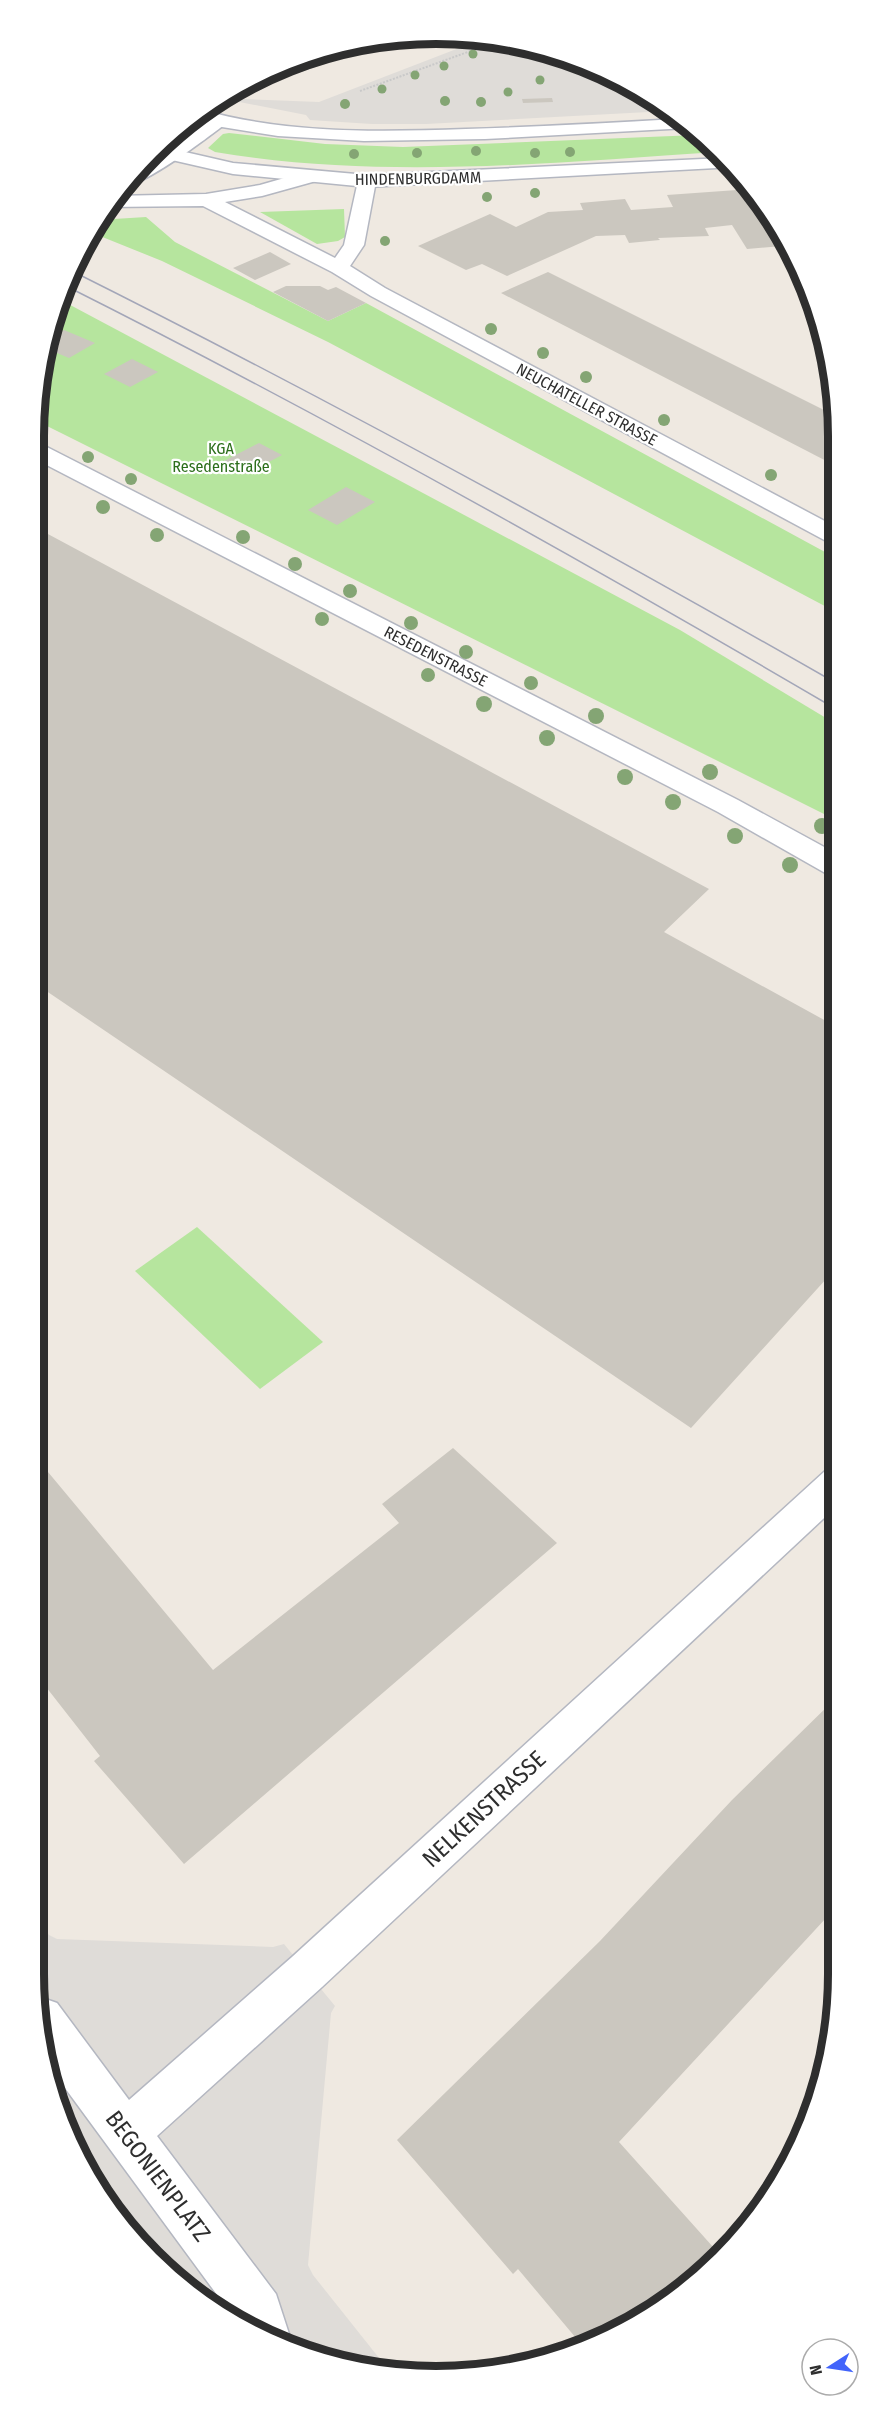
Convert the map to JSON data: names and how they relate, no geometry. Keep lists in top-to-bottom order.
{
  "streets": {
    "street": [
      "HINDENBURGDAMM",
      "NEUCHATELLER STRASSE",
      "RESEDENSTRASSE",
      "NELKENSTRASSE",
      "BEGONIENPLATZ"
    ]
  },
  "crossings": [
    ["HINDENBURGDAMM", "NEUCHATELLER STRASSE"],
    ["NELKENSTRASSE", "BEGONIENPLATZ"]
  ],
  "parks": ["KGA Resedenstraße"],
  "north": "left"
}
